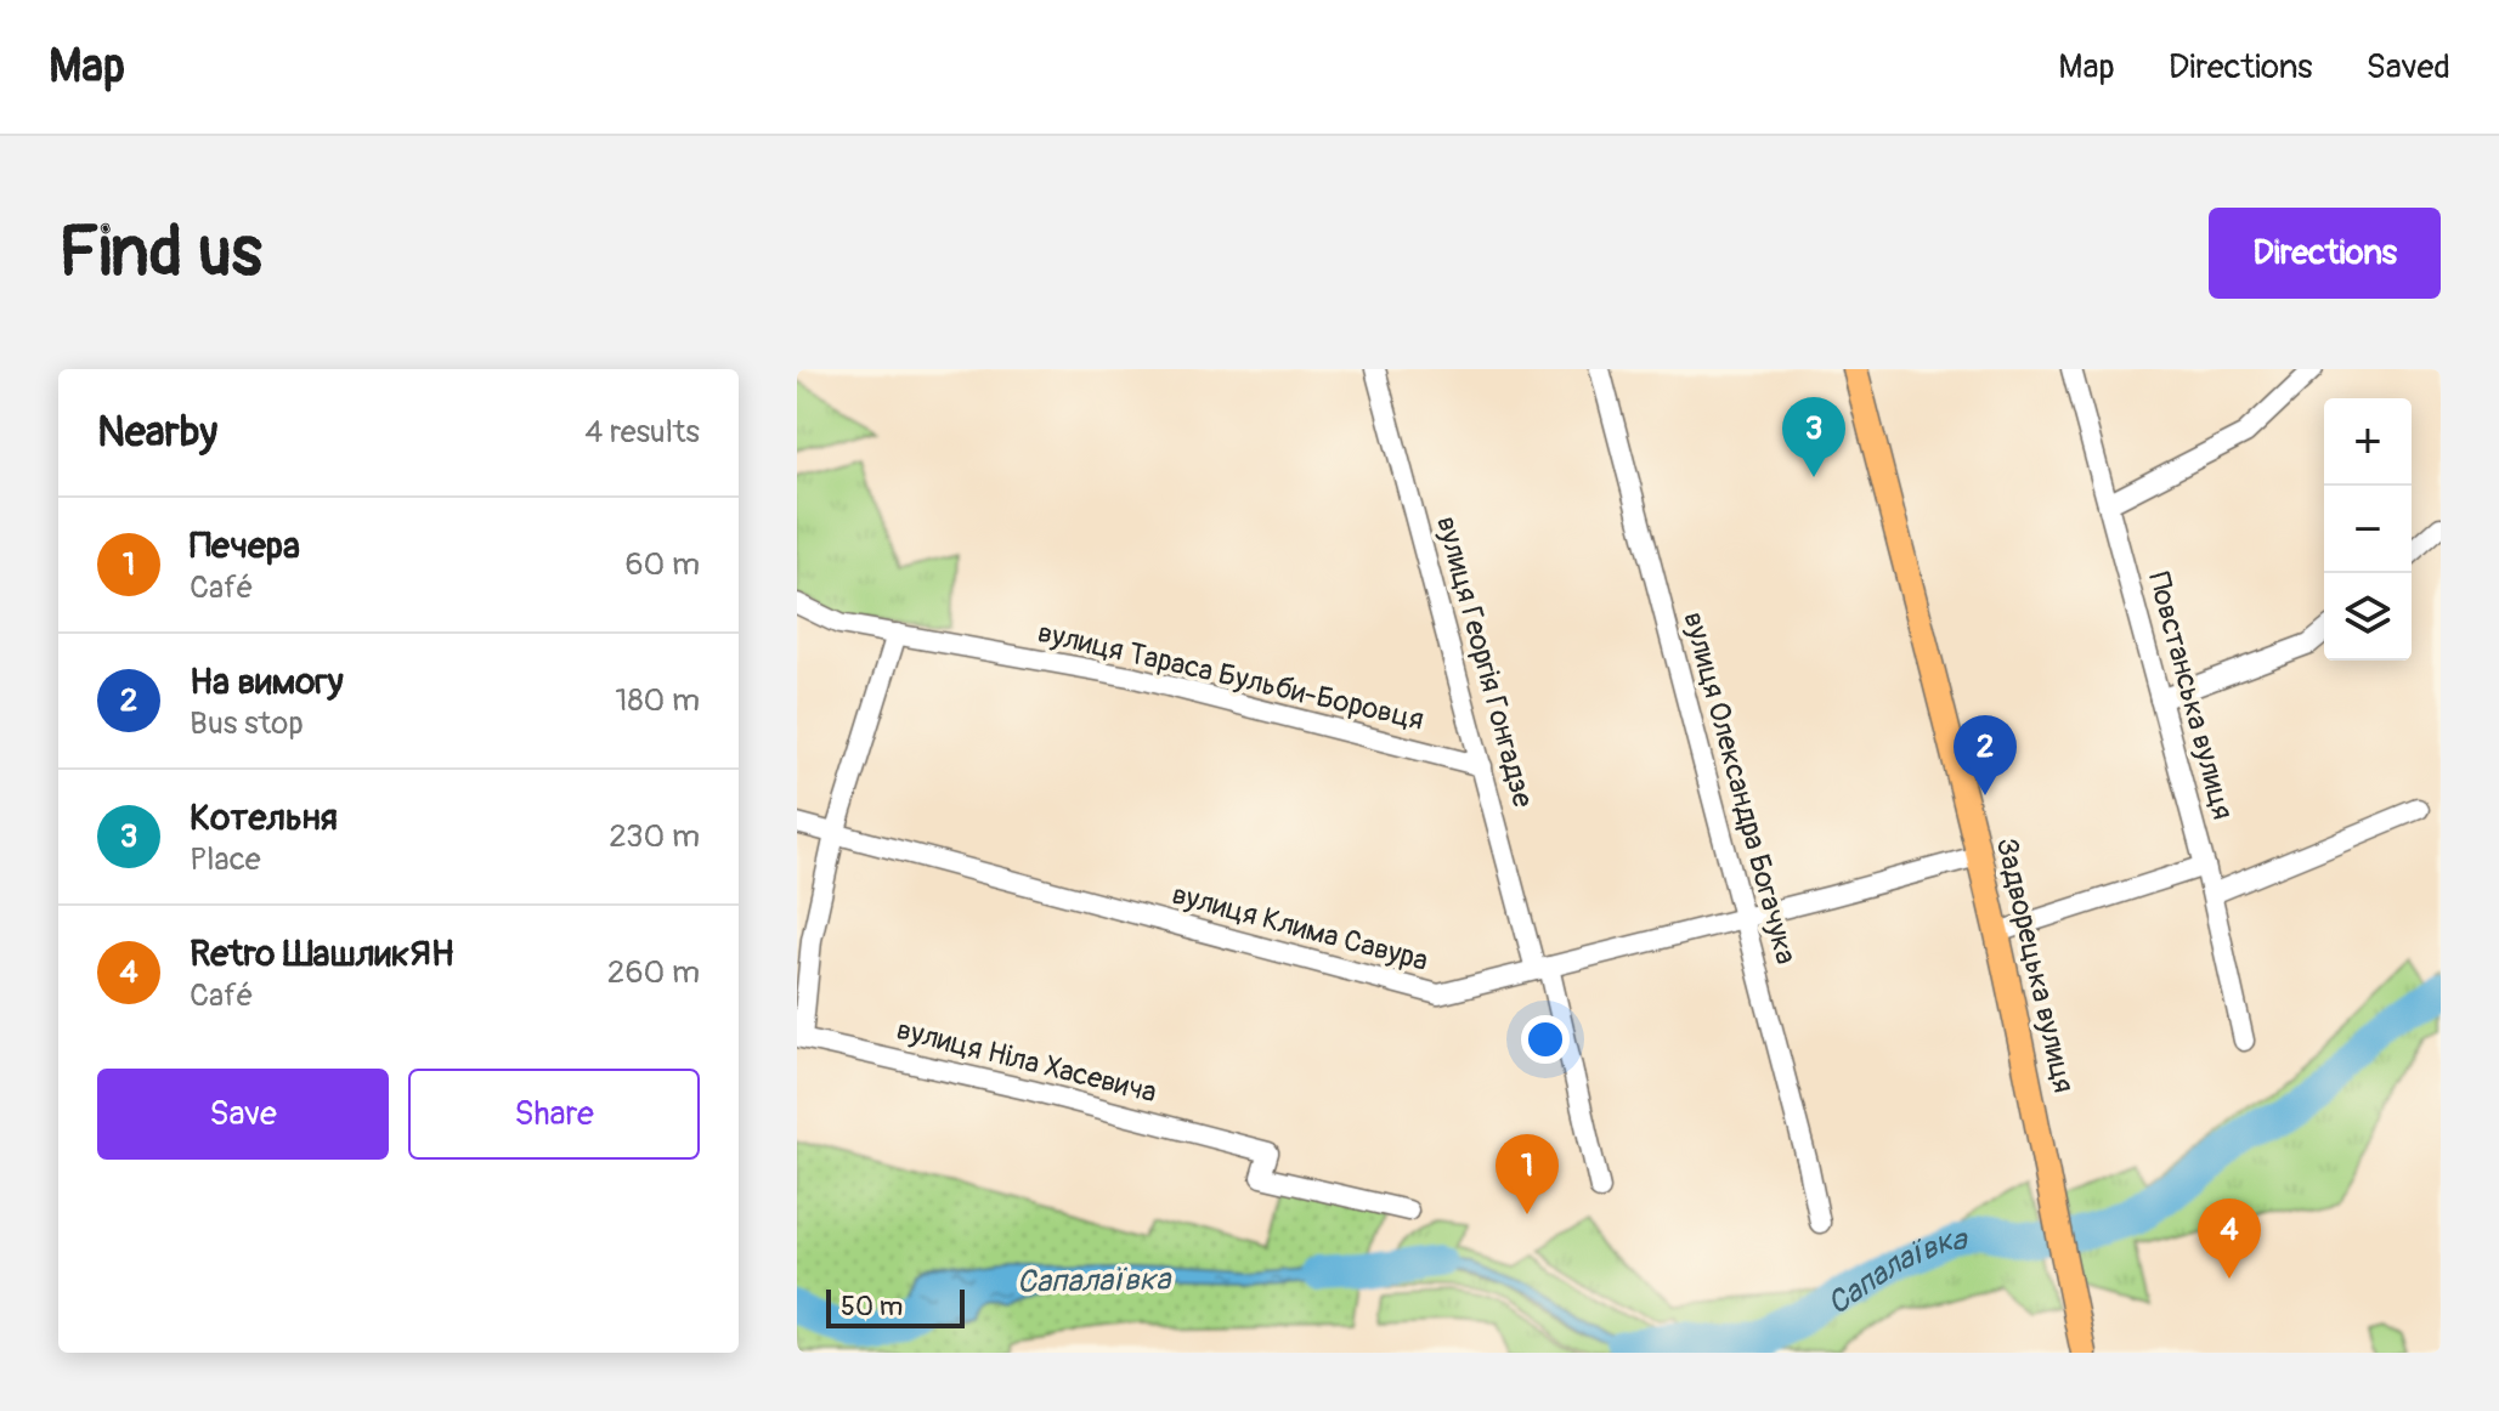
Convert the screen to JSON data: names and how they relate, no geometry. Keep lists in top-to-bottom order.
{
  "streets": {
    "main road": ["Задворецька вулиця"],
    "street": [
      "вулиця Георгія Гонгадзе",
      "вулиця Тараса Бульби-Боровця",
      "Повстанська вулиця",
      "вулиця Олександра Богачука",
      "вулиця Клима Савура",
      "вулиця Ніла Хасевича"
    ]
  },
  "crossings": [
    ["вулиця Георгія Гонгадзе", "вулиця Тараса Бульби-Боровця"],
    ["вулиця Георгія Гонгадзе", "вулиця Клима Савура"],
    ["вулиця Олександра Богачука", "вулиця Клима Савура"],
    ["вулиця Клима Савура", "Задворецька вулиця"],
    ["вулиця Клима Савура", "вулиця Ніла Хасевича"]
  ],
  "water": ["Сапалаївка"],
  "scale_bar": "50 m",
  "page": {
    "header": "Map",
    "nav": ["Map", "Directions", "Saved"],
    "buttons": [
      "Directions",
      ["Save", "Share"]
    ],
    "title": "Find us",
    "heading": ["Nearby", "4 results"],
    "pins": [
      "3",
      "2",
      "1",
      "4"
    ],
    "map_buttons": ["+", "−"],
    "list": [
      {
        "mark": "1",
        "name": "Печера",
        "note": "Café",
        "value": "60 m"
      },
      {
        "mark": "2",
        "name": "На вимогу",
        "note": "Bus stop",
        "value": "180 m"
      },
      {
        "mark": "3",
        "name": "Котельня",
        "note": "Place",
        "value": "230 m"
      },
      {
        "mark": "4",
        "name": "Retro ШашликЯН",
        "note": "Café",
        "value": "260 m"
      }
    ],
    "scale": "50 m"
  }
}
